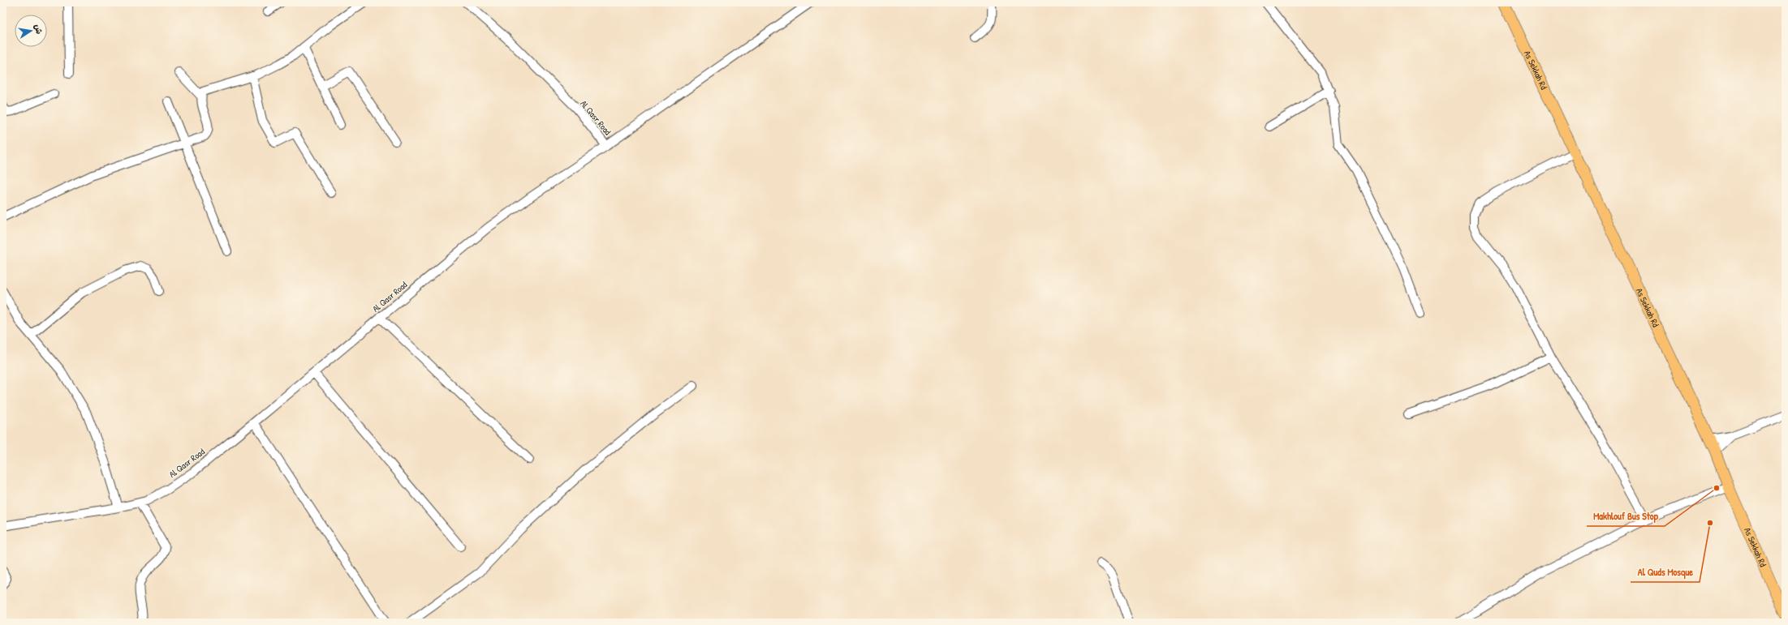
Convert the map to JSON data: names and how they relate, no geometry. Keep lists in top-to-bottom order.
{
  "streets": {
    "main road": ["As Sekkah Rd"],
    "street": ["Al Qasr Road"]
  },
  "places": ["Makhlouf Bus Stop", "Al Quds Mosque"],
  "north": "right"
}
